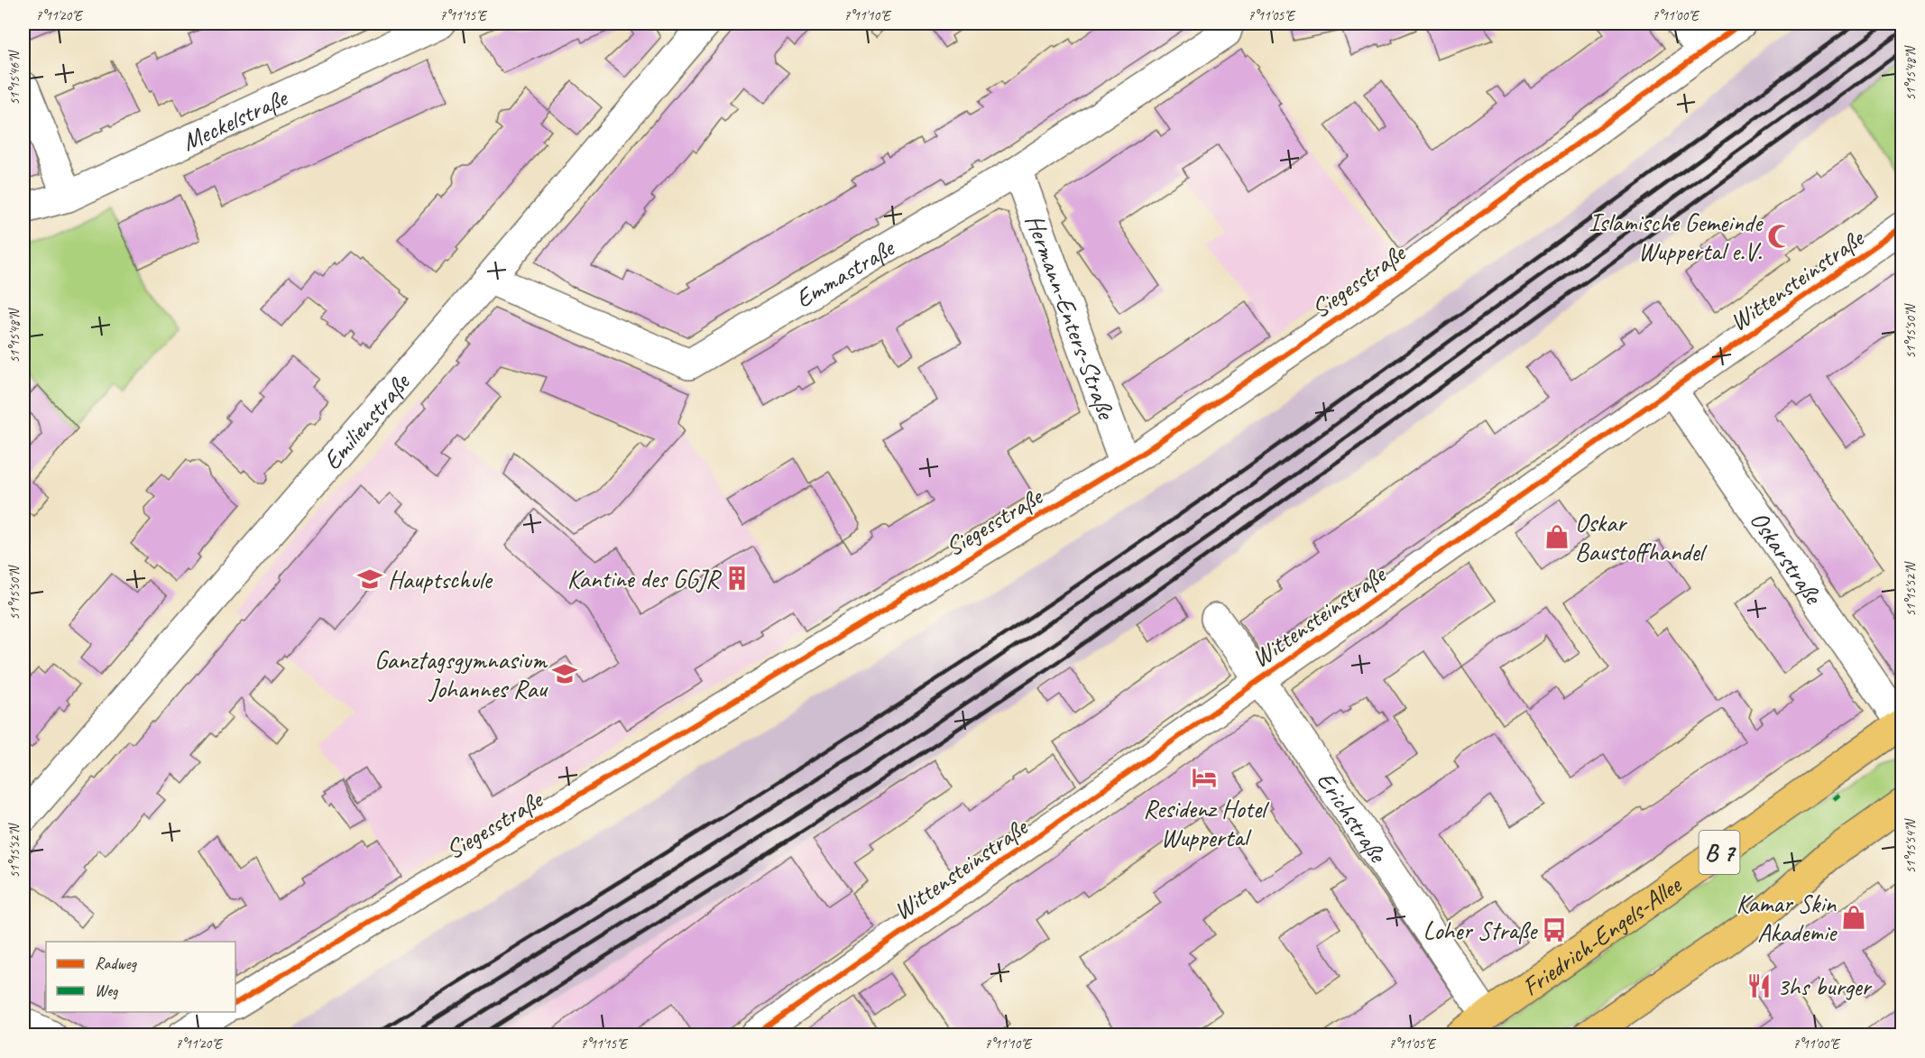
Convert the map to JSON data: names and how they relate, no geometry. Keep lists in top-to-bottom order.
{
  "streets": {
    "main road": ["B 7", "Friedrich-Engels-Allee"],
    "street": [
      "Meckelstraße",
      "Emmastraße",
      "Wittensteinstraße",
      "Siegesstraße",
      "Hermann-Enters-Straße",
      "Emilienstraße",
      "Oskarstraße",
      "Erichstraße"
    ]
  },
  "crossings": [
    ["Emmastraße", "Hermann-Enters-Straße"],
    ["Emmastraße", "Emilienstraße"],
    ["Wittensteinstraße", "Oskarstraße"],
    ["Wittensteinstraße", "Erichstraße"],
    ["Siegesstraße", "Hermann-Enters-Straße"],
    ["Oskarstraße", "Friedrich-Engels-Allee"],
    ["Erichstraße", "Friedrich-Engels-Allee"]
  ],
  "places": {
    "mosque": ["Islamische Gemeinde Wuppertal e.V."],
    "shop": ["Oskar Baustoffhandel", "Kamar Skin Akademie"],
    "building": ["Kantine des GGJR"],
    "school or university": ["Hauptschule", "Ganztagsgymnasium Johannes Rau"],
    "hotel": ["Residenz Hotel Wuppertal"],
    "bus stop": ["Loher Straße"],
    "restaurant": ["3hs burger"]
  },
  "legend": ["Radweg", "Weg"],
  "coordinates": [
    "7°11'20\"E",
    "7°11'15\"E",
    "7°11'10\"E",
    "7°11'05\"E",
    "7°11'00\"E",
    "51°15'48\"N",
    "51°15'46\"N",
    "51°15'50\"N",
    "51°15'52\"N",
    "51°15'54\"N"
  ]
}
